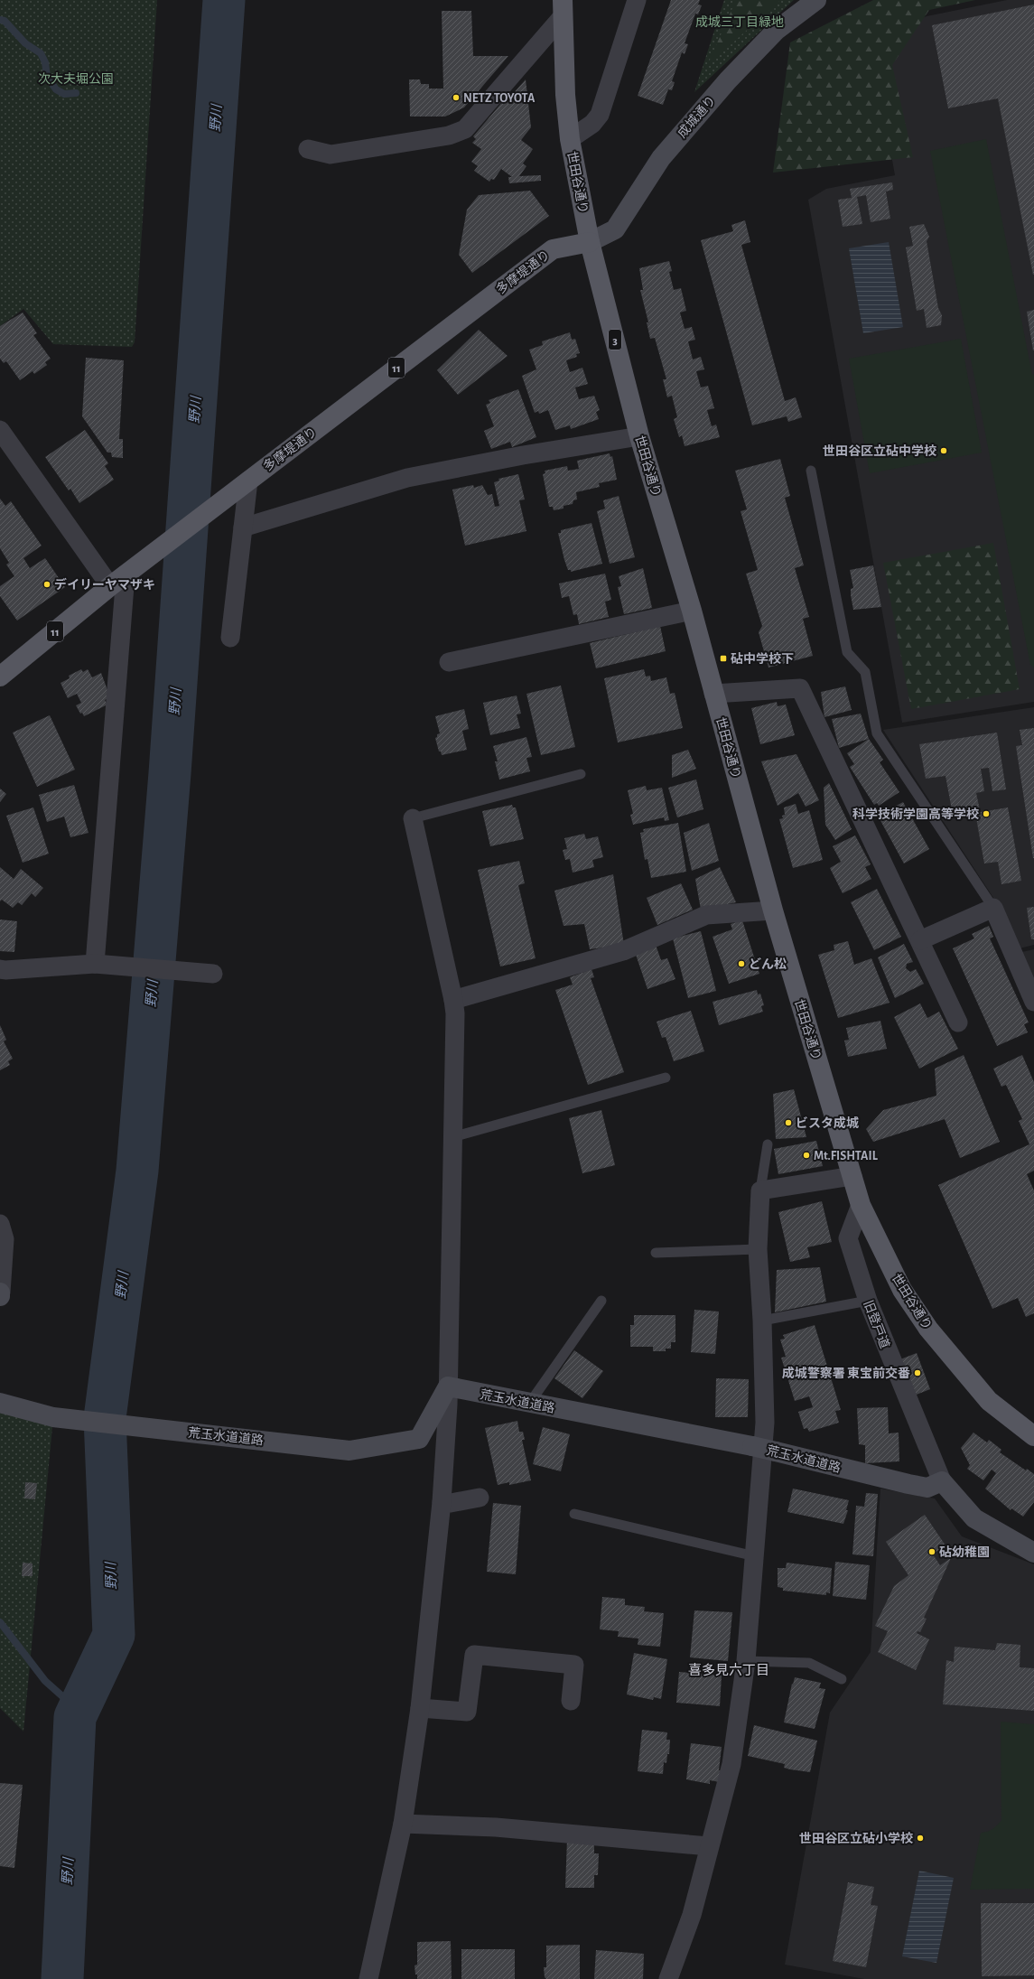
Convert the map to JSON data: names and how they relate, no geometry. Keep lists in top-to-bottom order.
{
  "streets": {
    "main road": [
      "成城通り",
      "世田谷通り",
      "多摩堤通り",
      "3",
      "11",
      "荒玉水道道路"
    ],
    "street": ["旧登戸道"]
  },
  "crossings": [
    ["成城通り", "世田谷通り"],
    ["成城通り", "多摩堤通り"],
    ["世田谷通り", "多摩堤通り"],
    ["世田谷通り", "旧登戸道"],
    ["旧登戸道", "荒玉水道道路"]
  ],
  "districts": ["喜多見六丁目"],
  "water": ["野川"],
  "parks": ["成城三丁目緑地", "次大夫堀公園"],
  "places": {
    "other": [
      "NETZ TOYOTA",
      "世田谷区立砧中学校",
      "デイリーヤマザキ",
      "科学技術学園高等学校",
      "どん松",
      "ビスタ成城",
      "Mt.FISHTAIL",
      "成城警察署 東宝前交番",
      "砧幼稚園",
      "世田谷区立砧小学校"
    ],
    "transit": ["砧中学校下"]
  }
}
